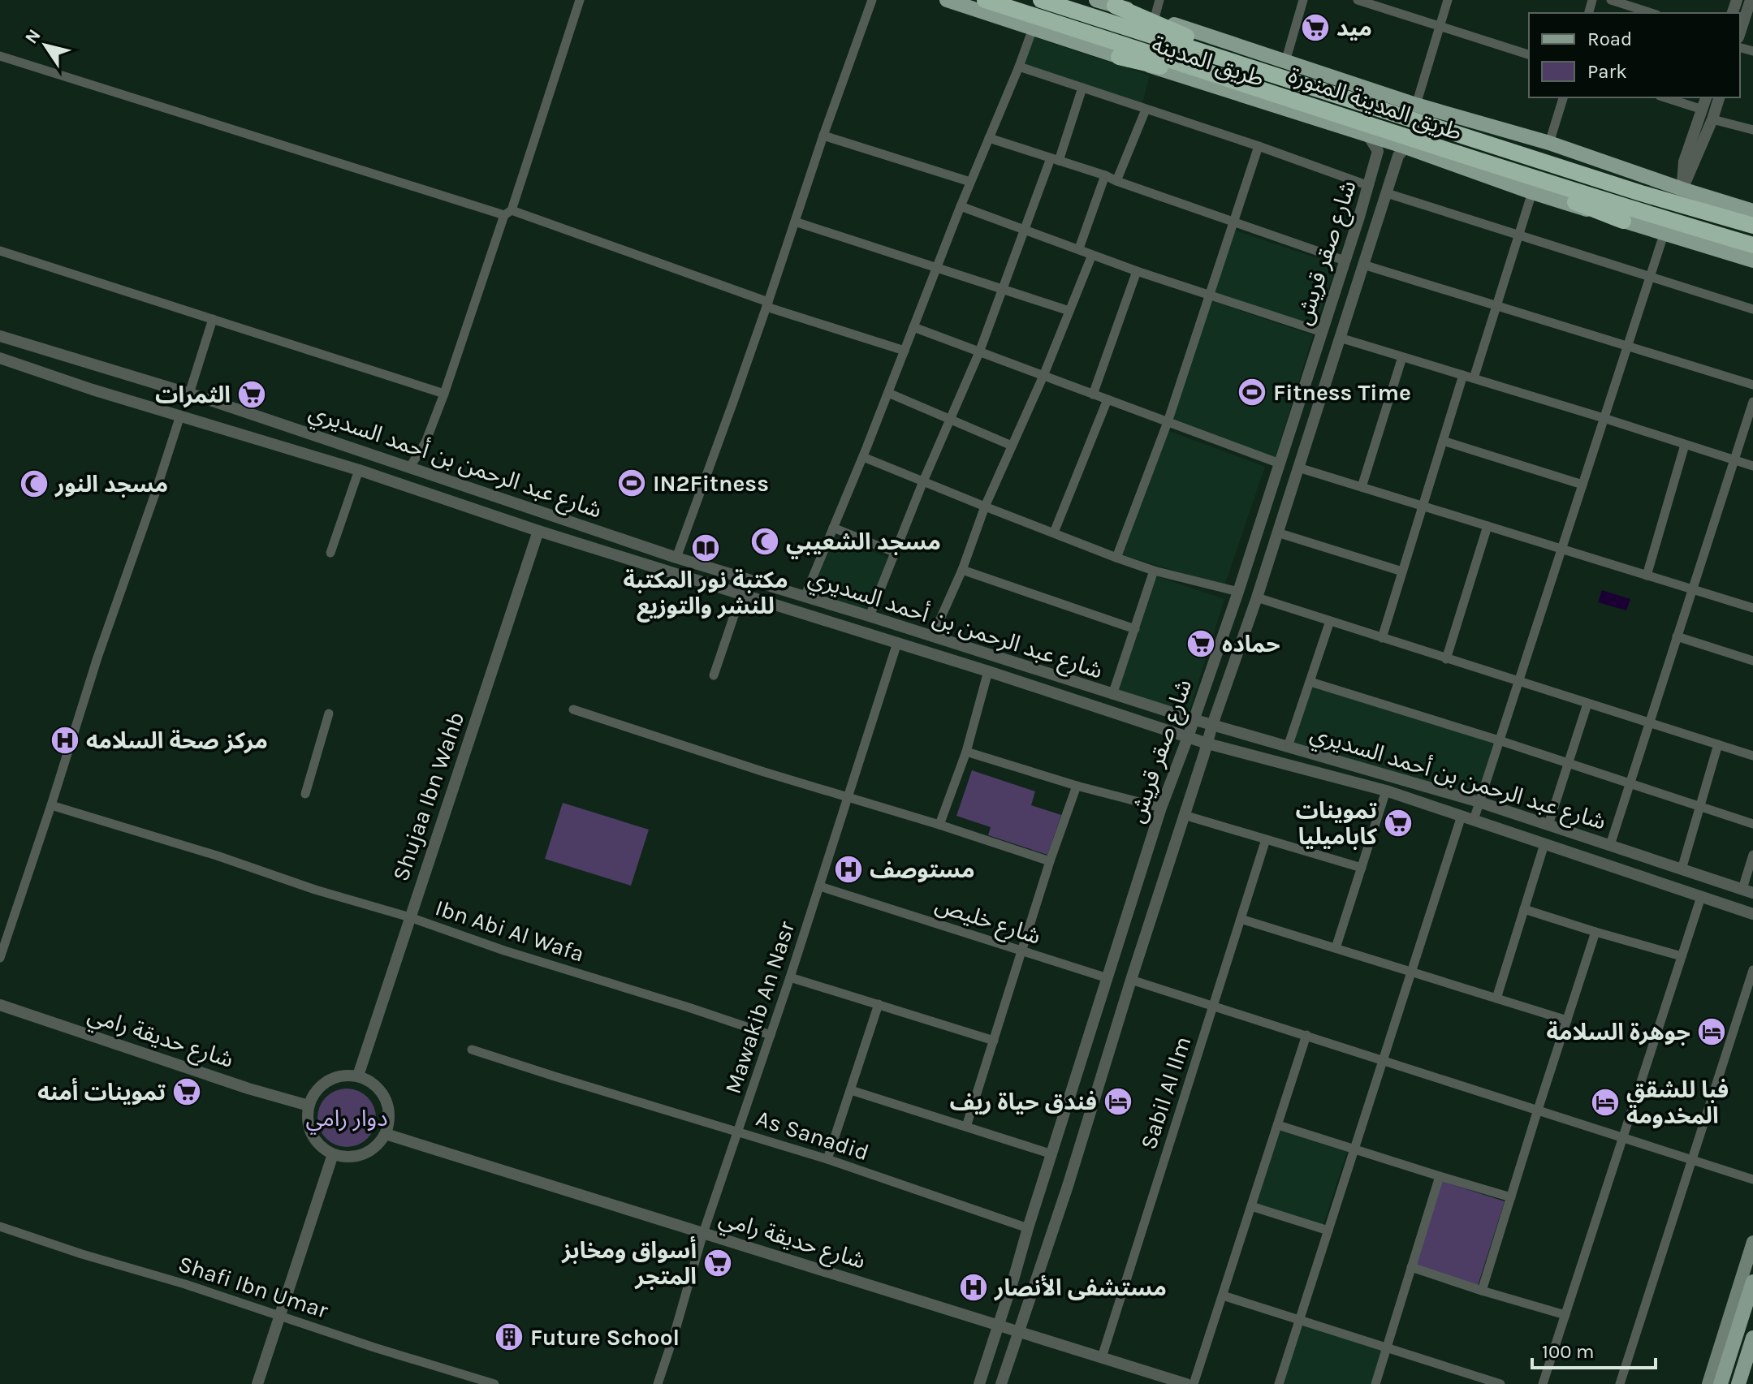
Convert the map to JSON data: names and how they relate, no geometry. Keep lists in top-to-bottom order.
{
  "streets": {
    "highway": ["طريق المدينة المنورة"],
    "main road": ["طريق المدينة"],
    "street": [
      "شارع صقر قريش",
      "شارع عبد الرحمن بن أحمد السديري",
      "Shujaa Ibn Wahb",
      "شارع خليص",
      "Ibn Abi Al Wafa",
      "Mawakib An Nasr",
      "شارع حديقة رامي",
      "Sabil Al llm",
      "As Sanadid",
      "Shafi Ibn Umar"
    ]
  },
  "crossings": [
    ["طريق المدينة", "طريق المدينة المنورة"],
    ["طريق المدينة", "شارع صقر قريش"],
    ["شارع صقر قريش", "شارع عبد الرحمن بن أحمد السديري"],
    ["شارع صقر قريش", "شارع خليص"],
    ["شارع صقر قريش", "شارع حديقة رامي"],
    ["شارع صقر قريش", "As Sanadid"],
    ["شارع عبد الرحمن بن أحمد السديري", "Shujaa Ibn Wahb"],
    ["شارع عبد الرحمن بن أحمد السديري", "Mawakib An Nasr"],
    ["Shujaa Ibn Wahb", "Ibn Abi Al Wafa"],
    ["Shujaa Ibn Wahb", "شارع حديقة رامي"],
    ["شارع خليص", "Mawakib An Nasr"],
    ["Ibn Abi Al Wafa", "Mawakib An Nasr"],
    ["Mawakib An Nasr", "شارع حديقة رامي"],
    ["Mawakib An Nasr", "As Sanadid"],
    ["شارع حديقة رامي", "Sabil Al llm"]
  ],
  "parks": ["دوار رامي"],
  "places": {
    "supermarket": [
      "ميد",
      "الثمرات",
      "حماده",
      "تموينات كاباميليا",
      "تموينات أمنه",
      "أسواق ومخابز المتجر"
    ],
    "sports": ["Fitness Time", "IN2Fitness"],
    "mosque": ["مسجد النور", "مسجد الشعيبي"],
    "library": ["مكتبة نور المكتبة للنشر والتوزيع"],
    "hospital": ["مركز صحة السلامه", "مستوصف", "مستشفى الأنصار"],
    "hotel": ["جوهرة السلامة", "فندق حياة ريف", "فبا للشقق المخدومة"],
    "building": ["Future School"]
  },
  "legend": ["Road", "Park"],
  "scale_bar": "100 m",
  "north": "top left"
}
